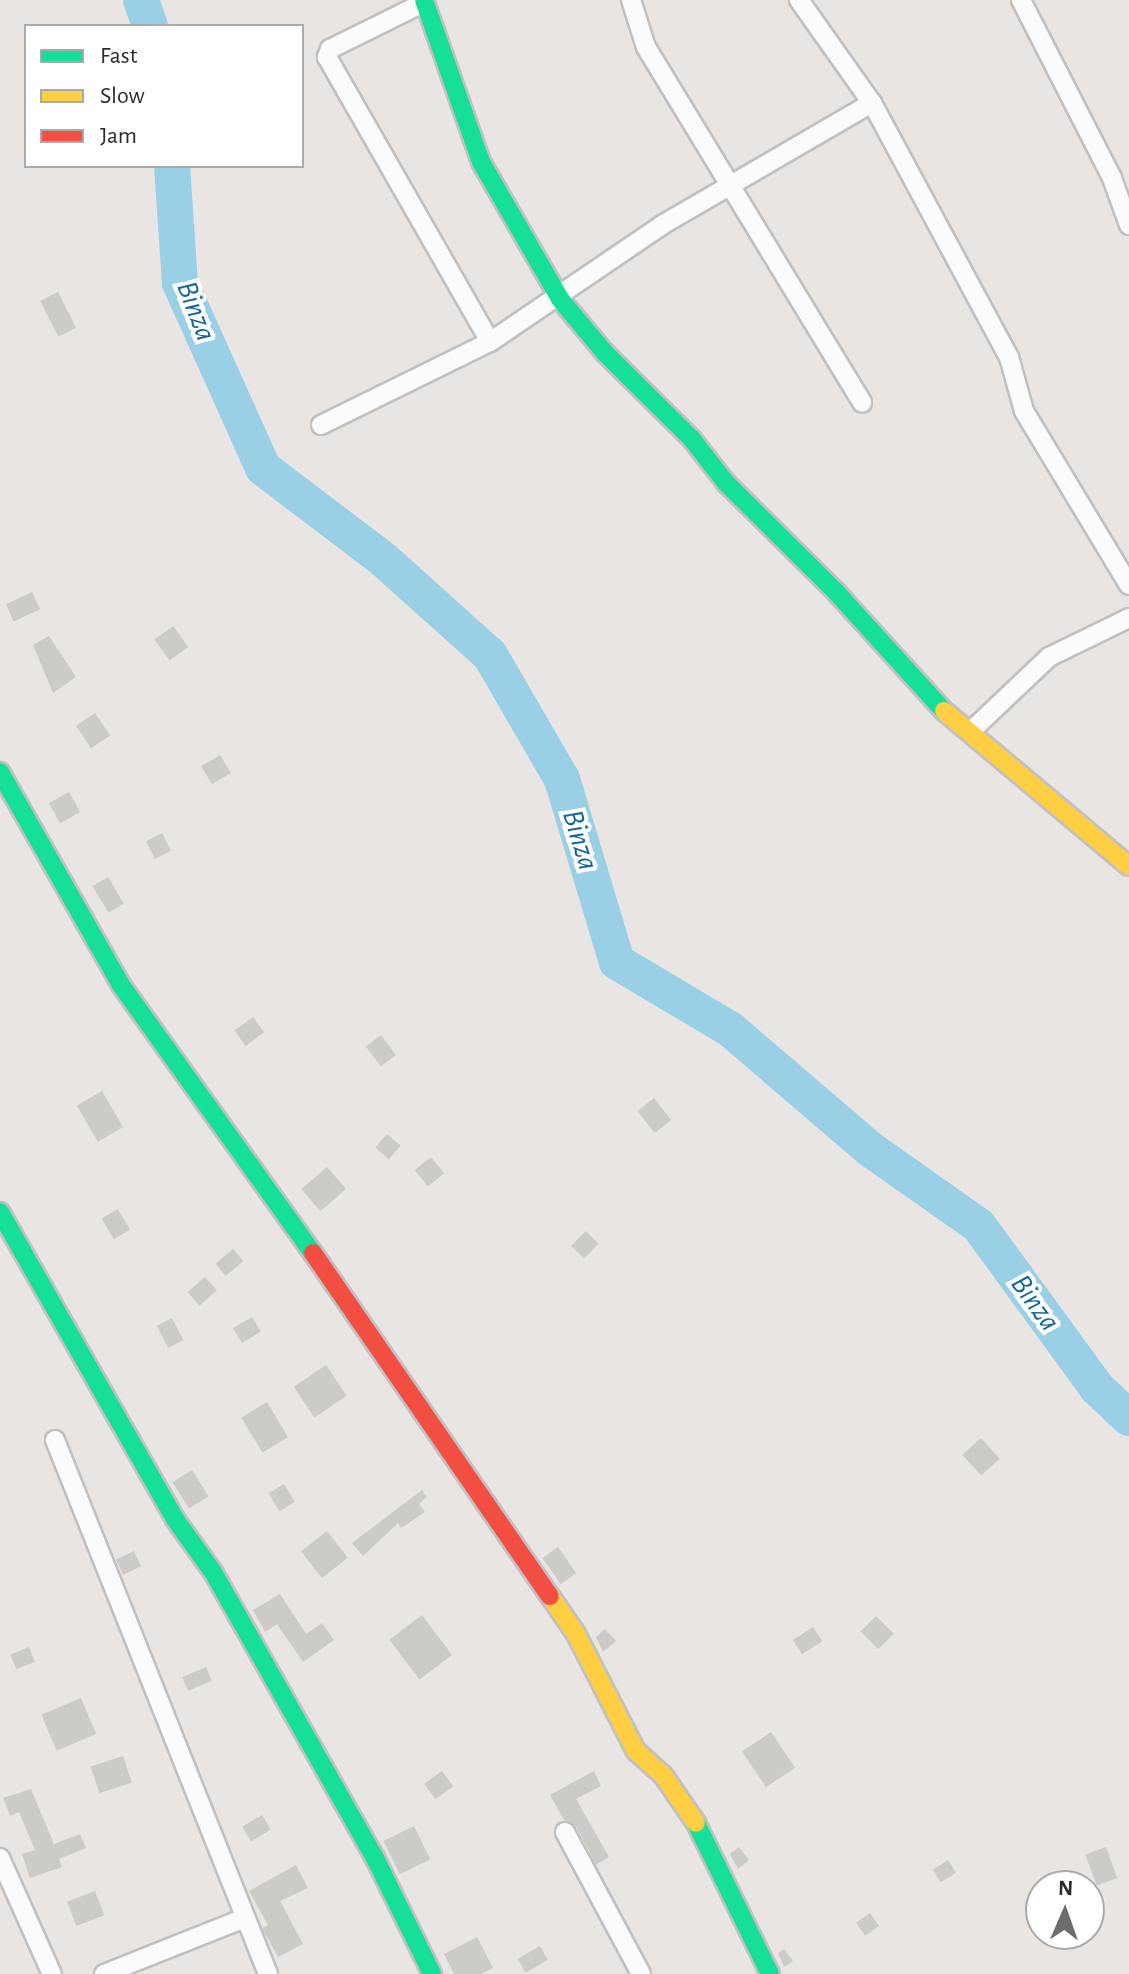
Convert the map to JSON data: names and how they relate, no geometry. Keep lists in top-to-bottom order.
{
  "water": ["Binza"],
  "legend": ["Fast", "Slow", "Jam"],
  "north": "top"
}
